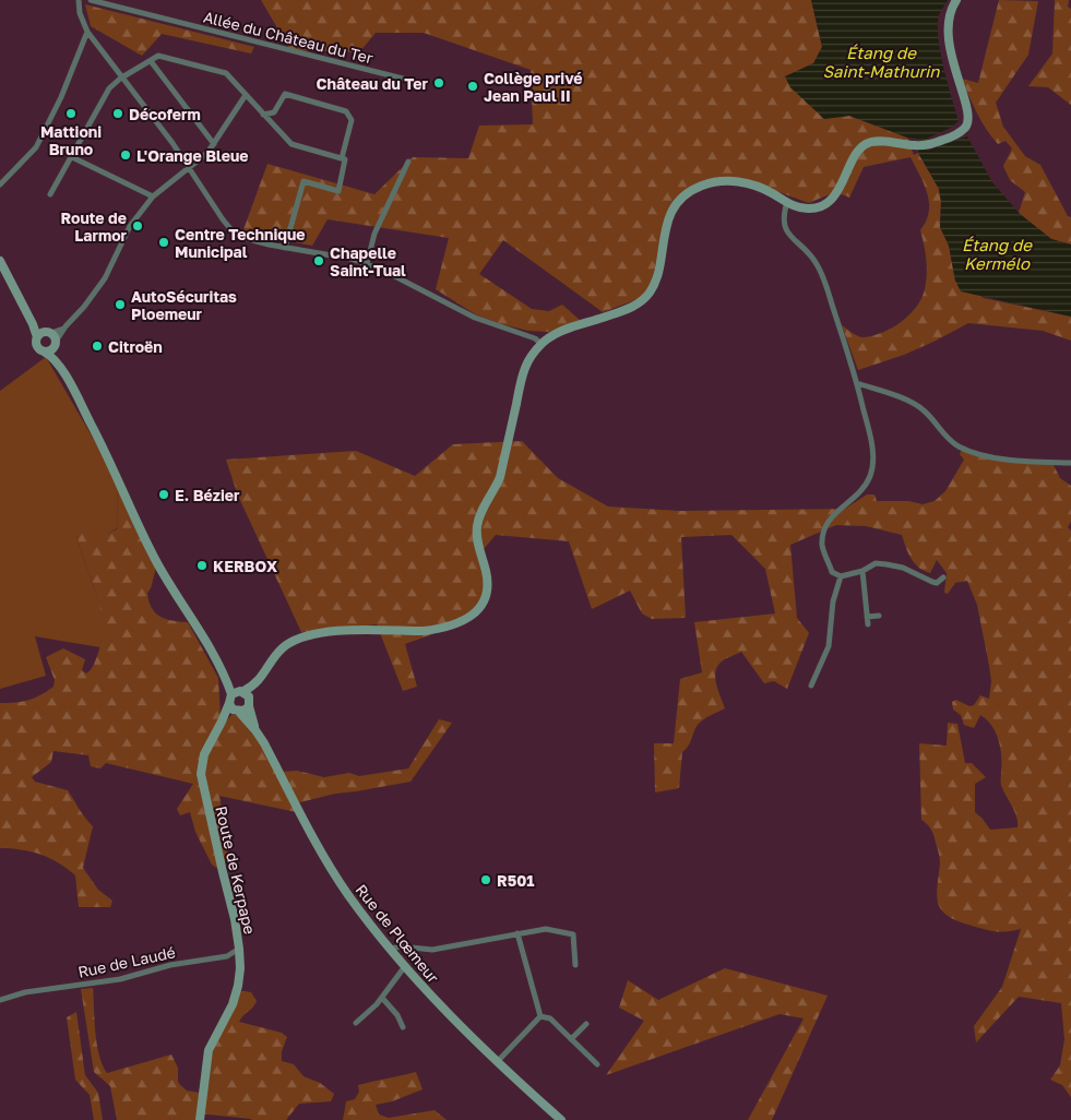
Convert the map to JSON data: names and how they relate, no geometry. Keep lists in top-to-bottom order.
{
  "streets": {
    "main road": ["Route de Kerpape", "Rue de Plœmeur"],
    "street": ["Allée du Château du Ter", "Rue de Laudé"]
  },
  "crossings": [
    ["Route de Kerpape", "Rue de Plœmeur"],
    ["Route de Kerpape", "Rue de Laudé"]
  ],
  "water": ["Étang de Saint-Mathurin", "Étang de Kermélo"],
  "places": [
    "Château du Ter",
    "Collège privé Jean Paul II",
    "Mattioni Bruno",
    "Décoferm",
    "L'Orange Bleue",
    "Route de Larmor",
    "Centre Technique Municipal",
    "Chapelle Saint-Tual",
    "AutoSécuritas Ploemeur",
    "Citroën",
    "E. Bézier",
    "KERBOX",
    "R501"
  ]
}
